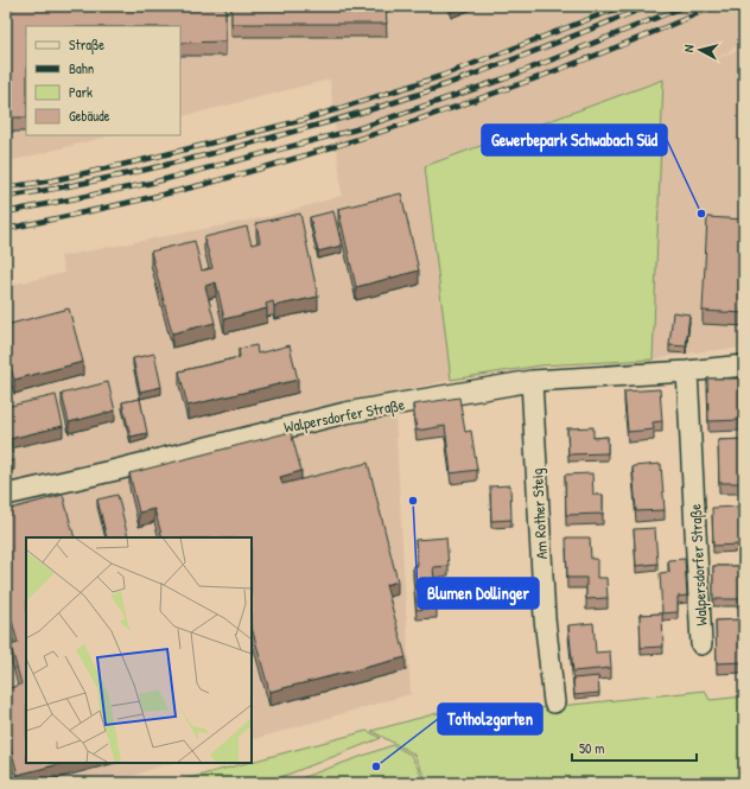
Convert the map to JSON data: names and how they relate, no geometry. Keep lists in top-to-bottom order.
{
  "streets": {
    "street": ["Walpersdorfer Straße", "Am Rother Steig"]
  },
  "crossings": [
    ["Walpersdorfer Straße", "Am Rother Steig"]
  ],
  "places": ["Gewerbepark Schwabach Süd", "Blumen Dollinger", "Totholzgarten"],
  "legend": [
    "Straße",
    "Bahn",
    "Park",
    "Gebäude"
  ],
  "scale_bar": "50 m",
  "north": "left"
}
